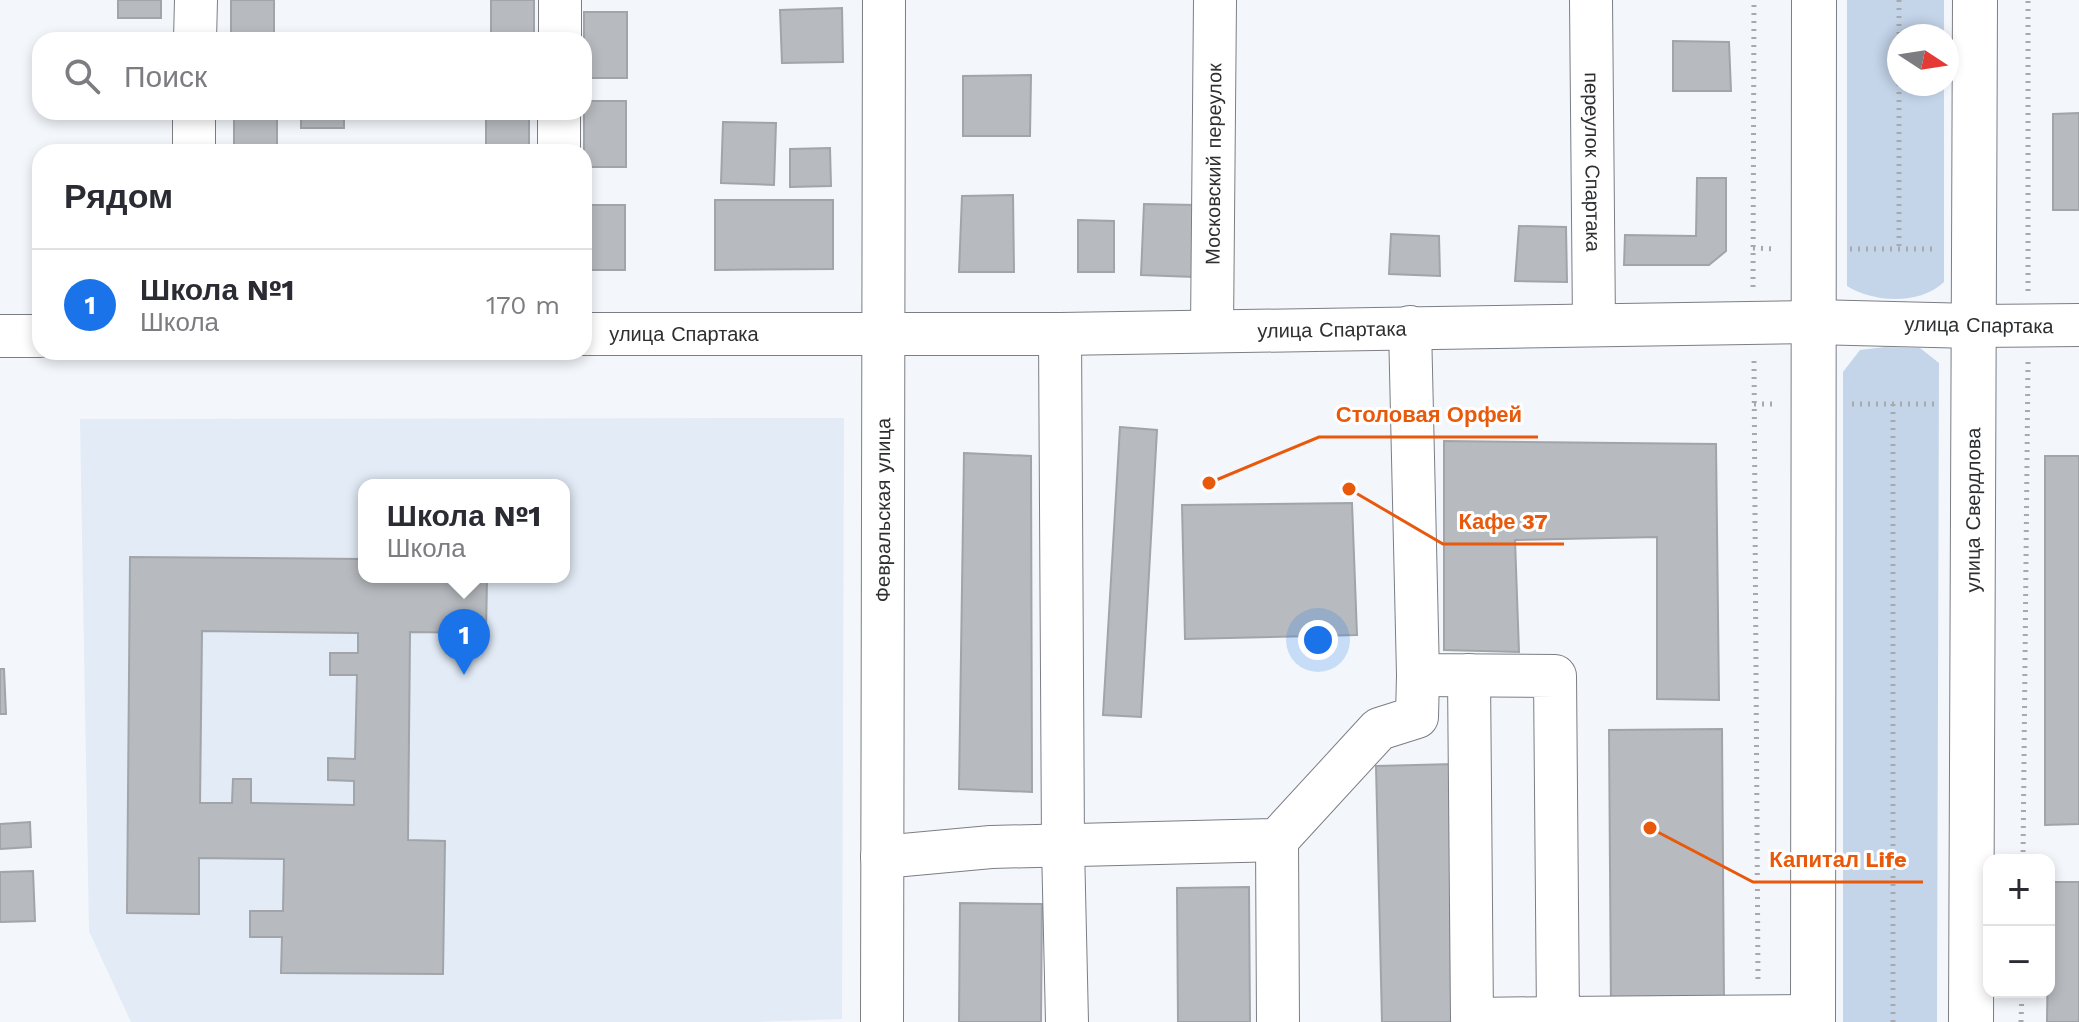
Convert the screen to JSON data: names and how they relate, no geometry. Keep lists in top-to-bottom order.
{
  "streets": {
    "main road": ["улица Спартака", "улица Свердлова"],
    "street": ["переулок Спартака", "Московский переулок", "Февральская улица"]
  },
  "crossings": [
    ["переулок Спартака", "улица Спартака"],
    ["Московский переулок", "улица Спартака"],
    ["улица Спартака", "Февральская улица"],
    ["улица Спартака", "улица Свердлова"]
  ],
  "places": ["Столовая Орфей", "Кафе 37", "Капитал Life"],
  "north": "right",
  "page": {
    "search": "Поиск",
    "heading": "Рядом",
    "list": [
      {
        "mark": "1",
        "name": "Школа №1",
        "note": "Школа",
        "value": "170 m"
      }
    ],
    "popup": ["Школа №1", "Школа"],
    "pins": "1",
    "map_buttons": ["+", "−"]
  }
}
